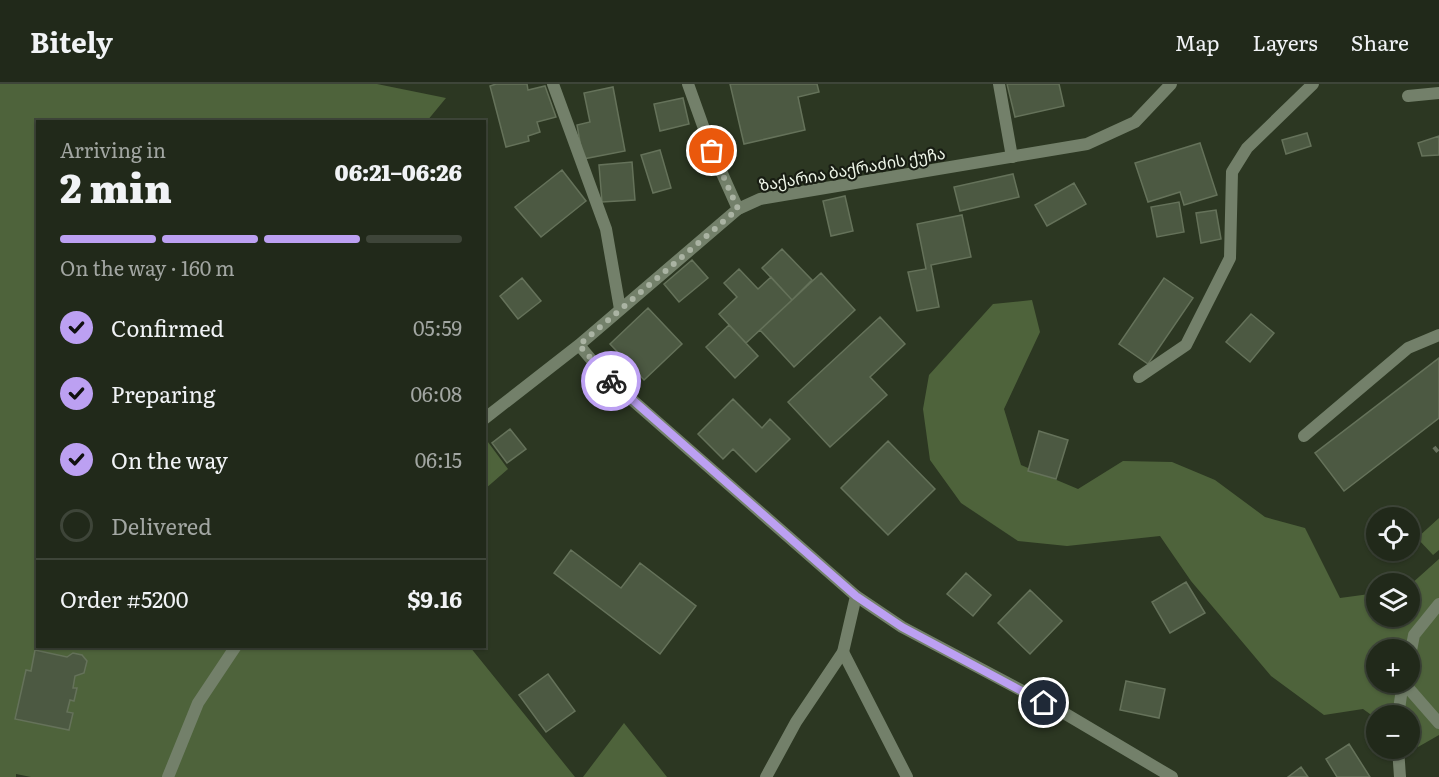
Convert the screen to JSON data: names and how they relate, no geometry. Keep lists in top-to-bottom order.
{
  "streets": {
    "street": ["ზაქარია ბაქრაძის ქუჩა"]
  },
  "page": {
    "header": "Bitely",
    "nav": ["Map", "Layers", "Share"],
    "heading": ["2 min", "Arriving in", "06:21–06:26"],
    "panel": ["Order #5200", "$9.16"],
    "bar": "On the way · 160 m",
    "list": [
      ["Confirmed", "05:59"],
      ["Preparing", "06:08"],
      ["On the way", "06:15"],
      "Delivered"
    ],
    "map_buttons": ["+", "−"]
  }
}
